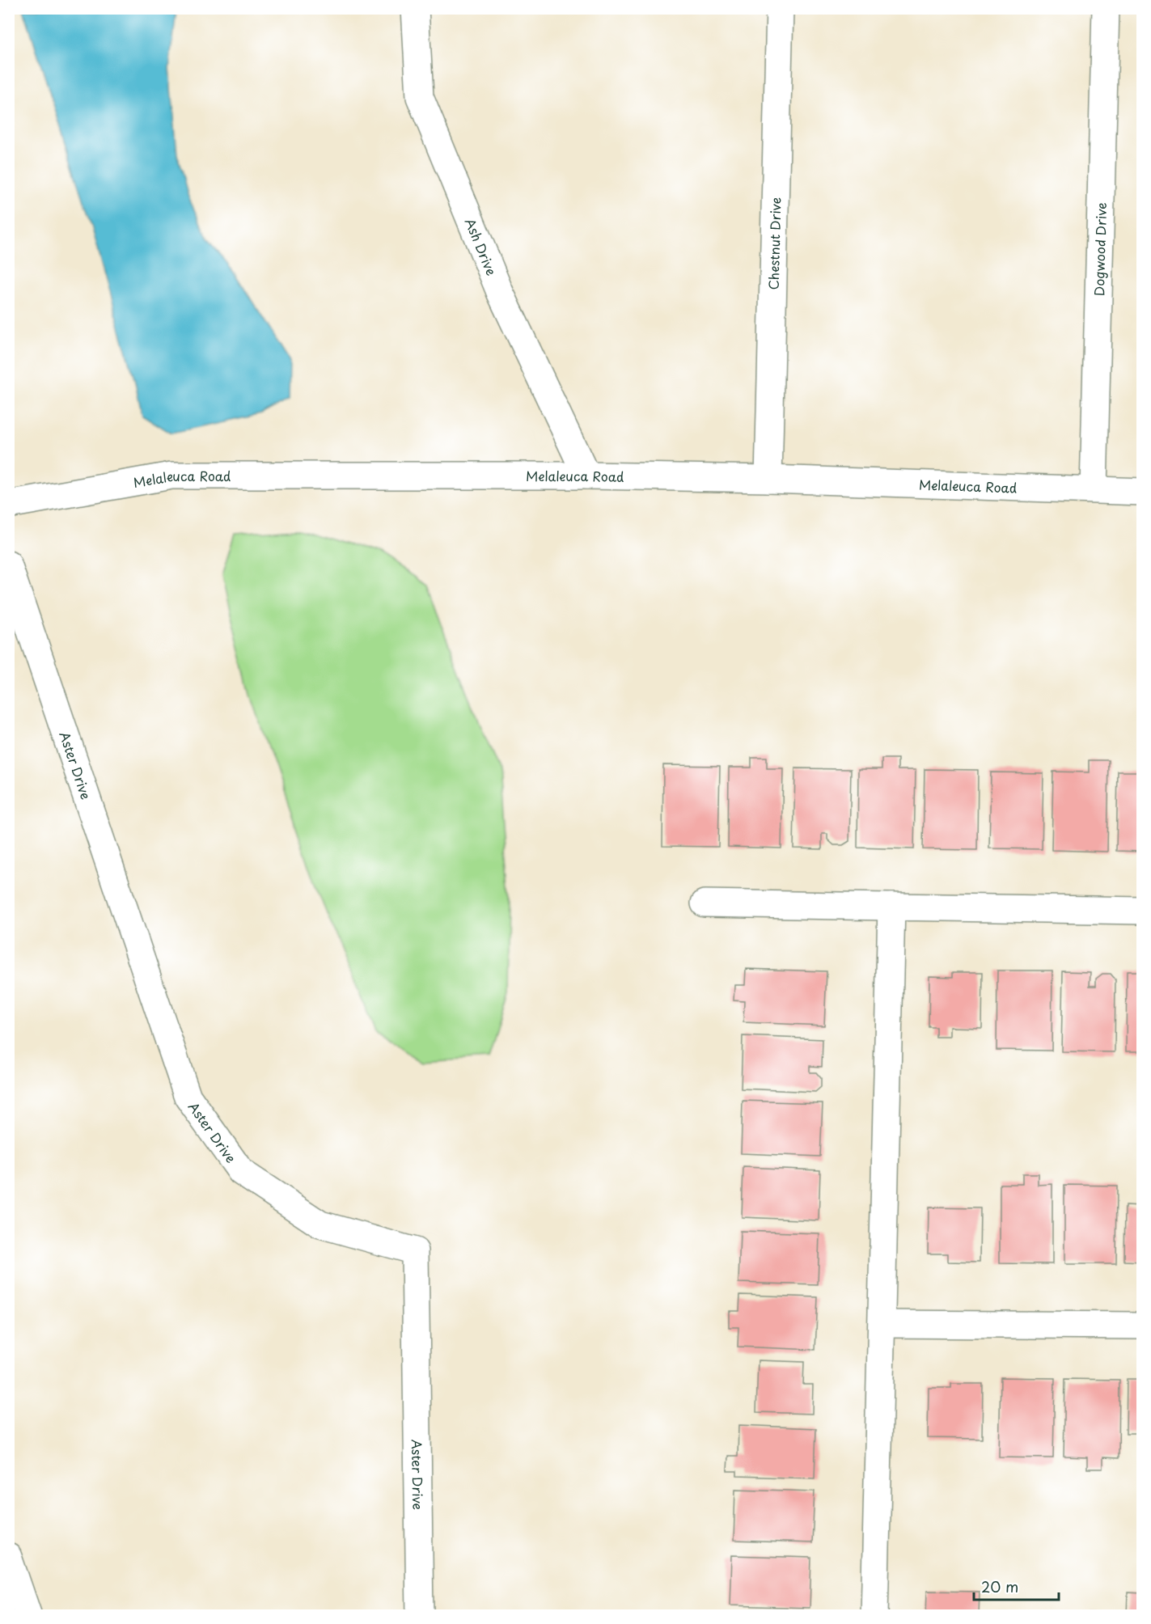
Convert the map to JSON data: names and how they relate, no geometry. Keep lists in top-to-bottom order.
{
  "streets": {
    "street": [
      "Chestnut Drive",
      "Ash Drive",
      "Dogwood Drive",
      "Melaleuca Road",
      "Aster Drive"
    ]
  },
  "crossings": [
    ["Chestnut Drive", "Melaleuca Road"],
    ["Ash Drive", "Melaleuca Road"],
    ["Dogwood Drive", "Melaleuca Road"]
  ],
  "scale_bar": "20 m"
}
